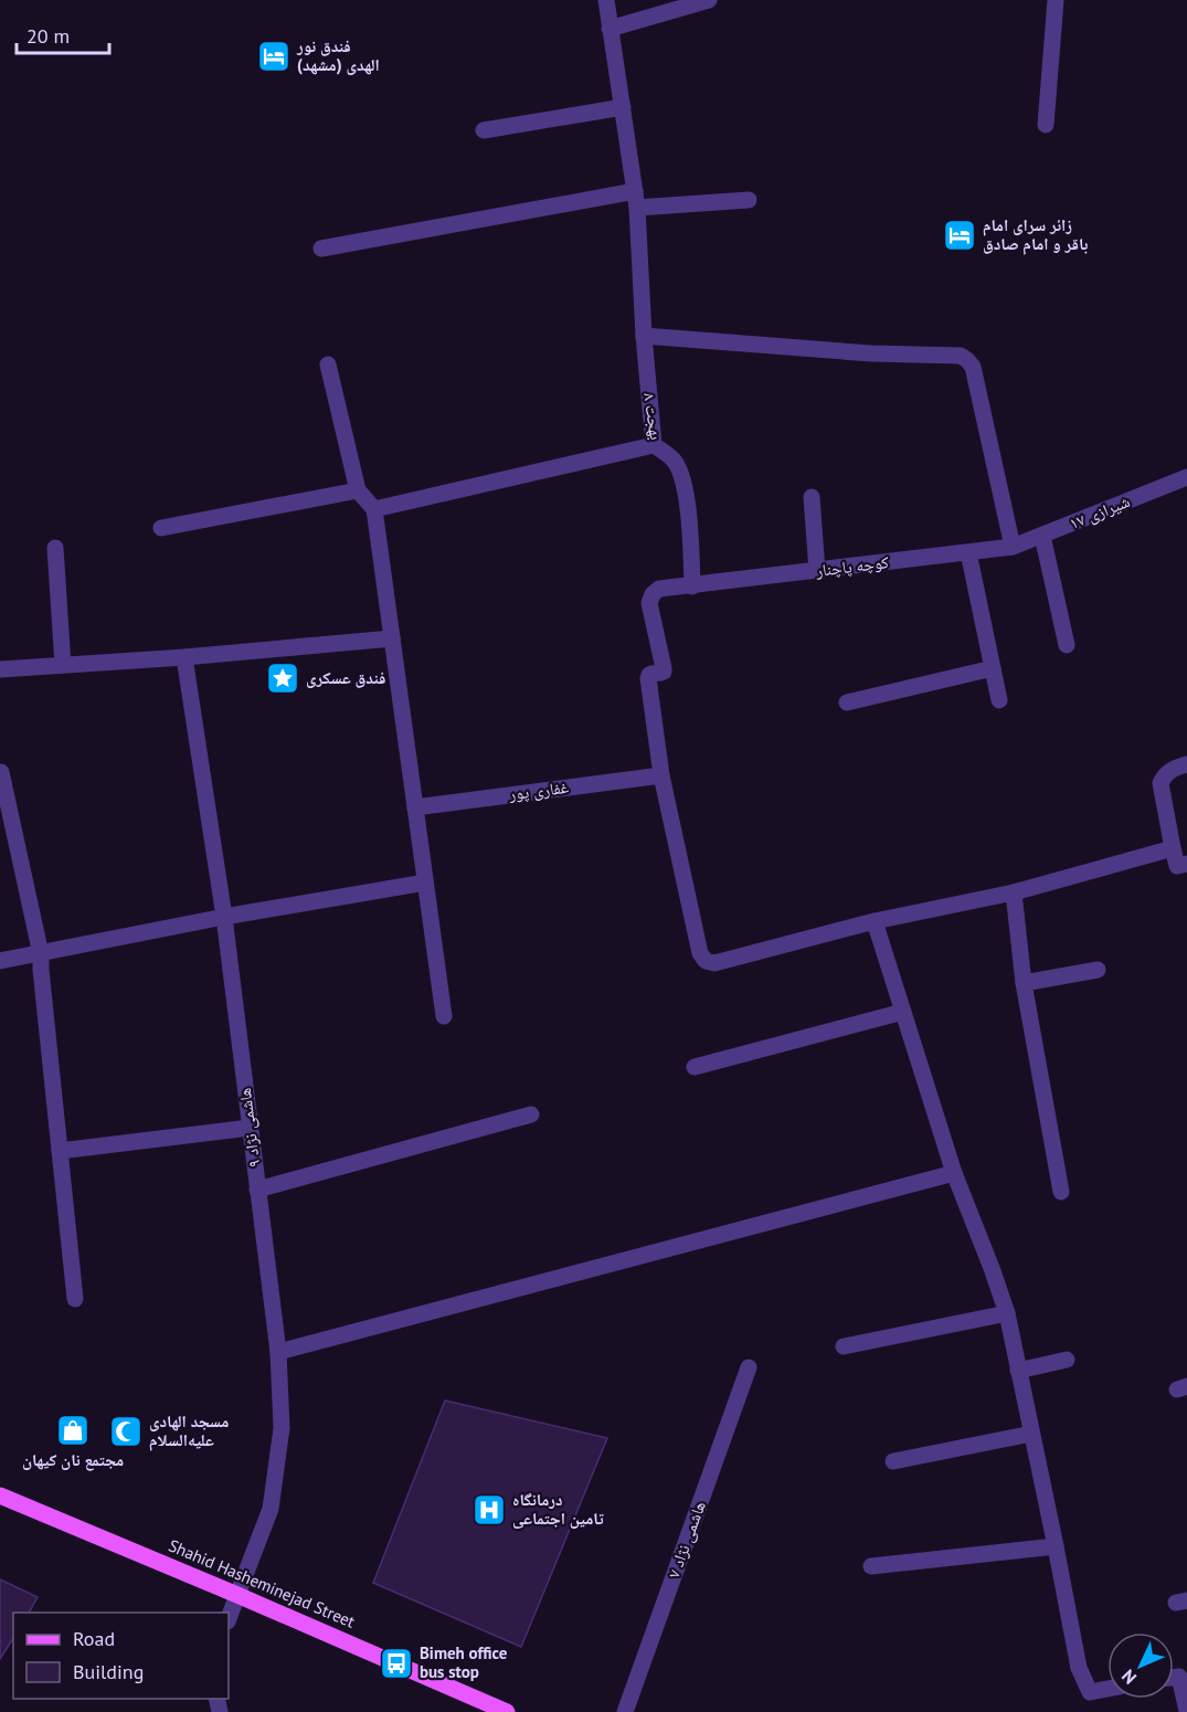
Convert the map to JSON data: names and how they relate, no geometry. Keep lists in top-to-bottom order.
{
  "streets": {
    "main road": ["Shahid Hasheminejad Street"],
    "street": [
      "بهجت ۸",
      "شیرازی ۱۷",
      "کوچه پاچنار",
      "غفاری پور",
      "هاشمی نژاد ۹",
      "هاشمی نژاد ۷"
    ]
  },
  "crossings": [
    ["بهجت ۸", "کوچه پاچنار"],
    ["شیرازی ۱۷", "کوچه پاچنار"],
    ["هاشمی نژاد ۹", "Shahid Hasheminejad Street"]
  ],
  "places": {
    "hotel": ["فندق نور الهدى (مشهد)", "زائر سرای امام باقر و امام صادق"],
    "place": ["فندق عسکری"],
    "shop": ["مجتمع نان کیهان"],
    "mosque": ["مسجد الهادی علیه‌السلام"],
    "hospital": ["درمانگاه تامین اجتماعی"],
    "bus stop": ["Bimeh office bus stop"]
  },
  "legend": ["Road", "Building"],
  "scale_bar": "20 m",
  "north": "bottom left"
}
